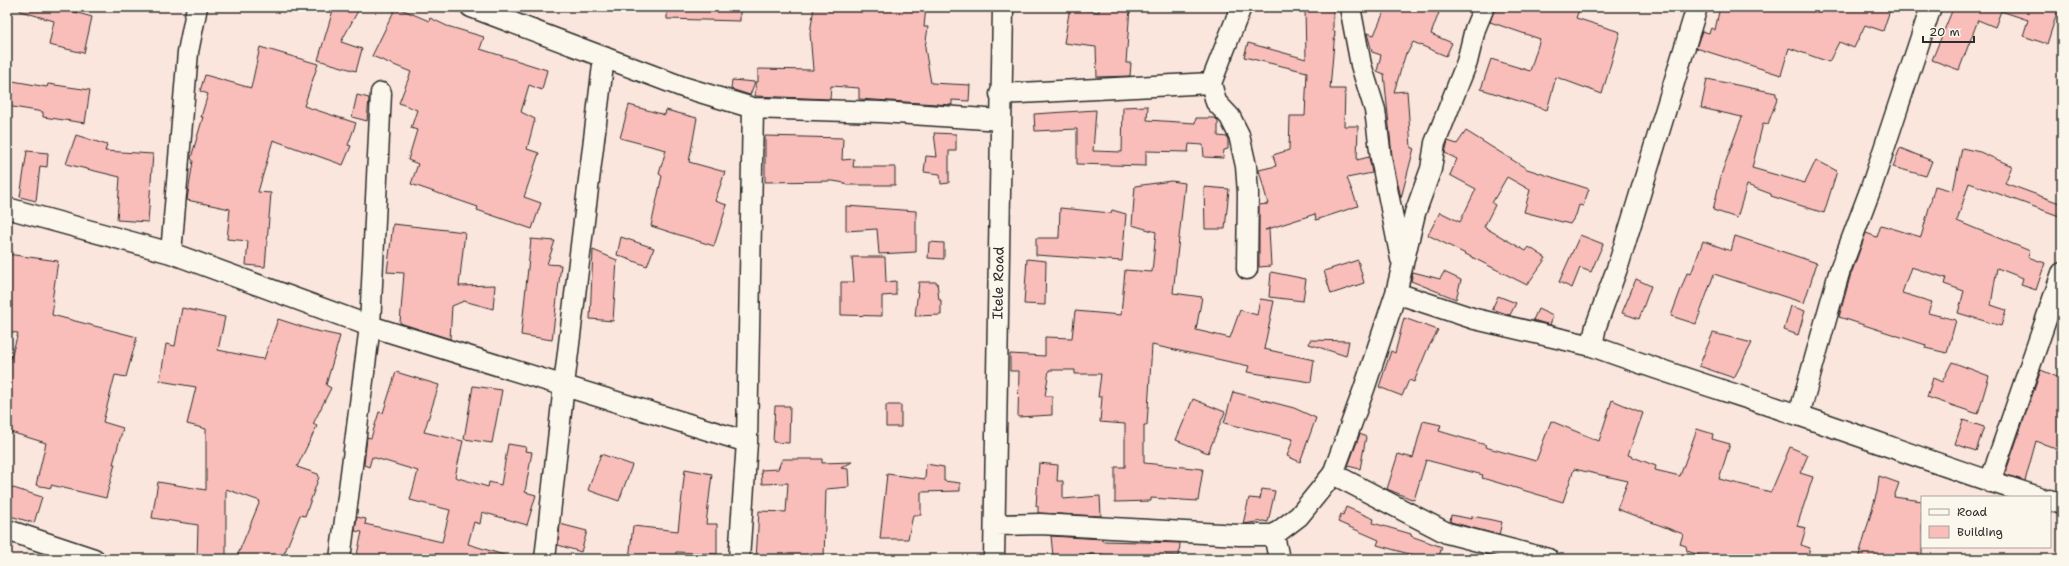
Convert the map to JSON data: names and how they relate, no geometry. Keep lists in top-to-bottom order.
{
  "streets": {
    "street": ["Itele Road"]
  },
  "legend": ["Road", "Building"],
  "scale_bar": "20 m"
}
